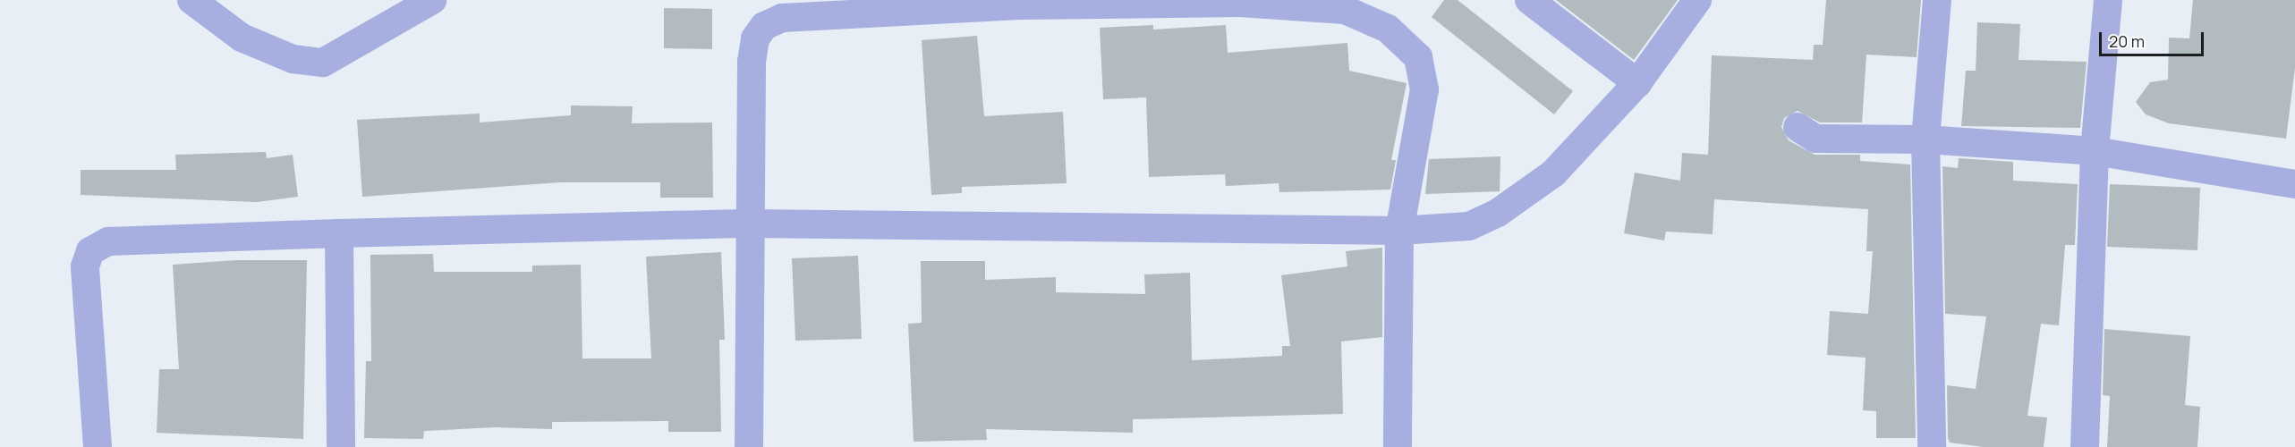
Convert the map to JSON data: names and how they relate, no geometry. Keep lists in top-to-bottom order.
{
  "scale_bar": "20 m"
}
